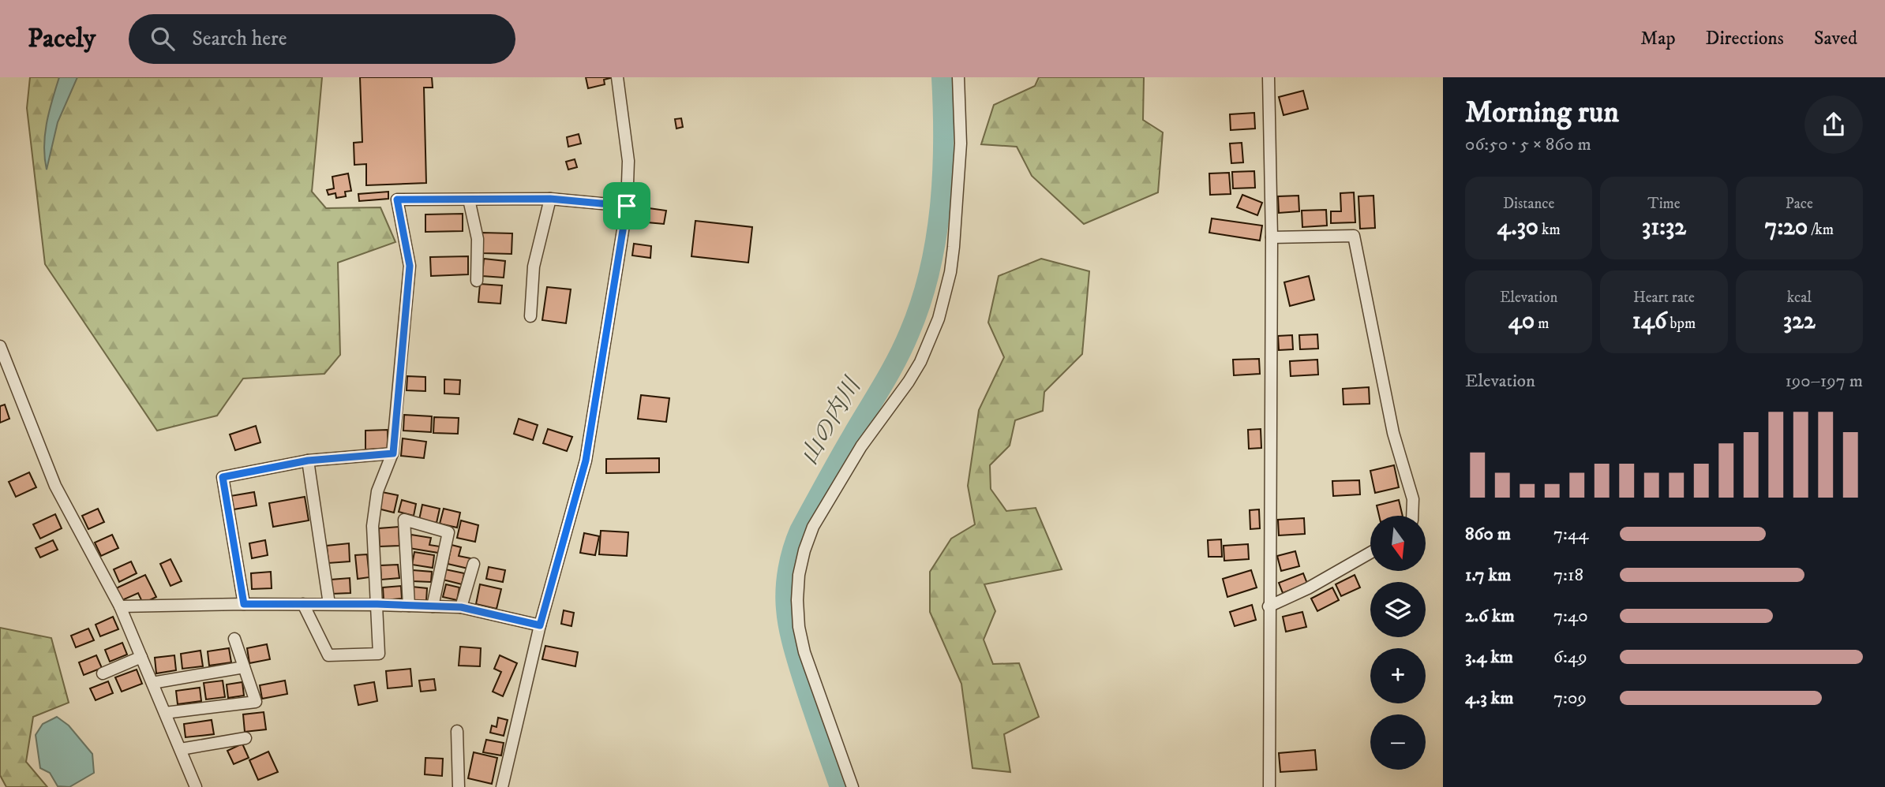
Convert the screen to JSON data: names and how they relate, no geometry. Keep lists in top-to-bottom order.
{
  "water": ["山の内川"],
  "north": "bottom",
  "page": {
    "header": "Pacely",
    "search": "Search here",
    "nav": ["Map", "Directions", "Saved"],
    "heading": ["Morning run", "06:50 · 5 × 860 m"],
    "stats": [
      ["Distance", "4.30 km"],
      ["Time", "31:32"],
      ["Pace", "7:20 /km"],
      ["Elevation", "40 m"],
      ["Heart rate", "146 bpm"],
      ["kcal", "322"]
    ],
    "chart": ["Elevation", "190–197 m"],
    "list": [
      {
        "name": "860 m",
        "note": "7:44"
      },
      {
        "name": "1.7 km",
        "note": "7:18"
      },
      {
        "name": "2.6 km",
        "note": "7:40"
      },
      {
        "name": "3.4 km",
        "note": "6:49"
      },
      {
        "name": "4.3 km",
        "note": "7:09"
      }
    ],
    "map_buttons": ["+", "−"]
  }
}
